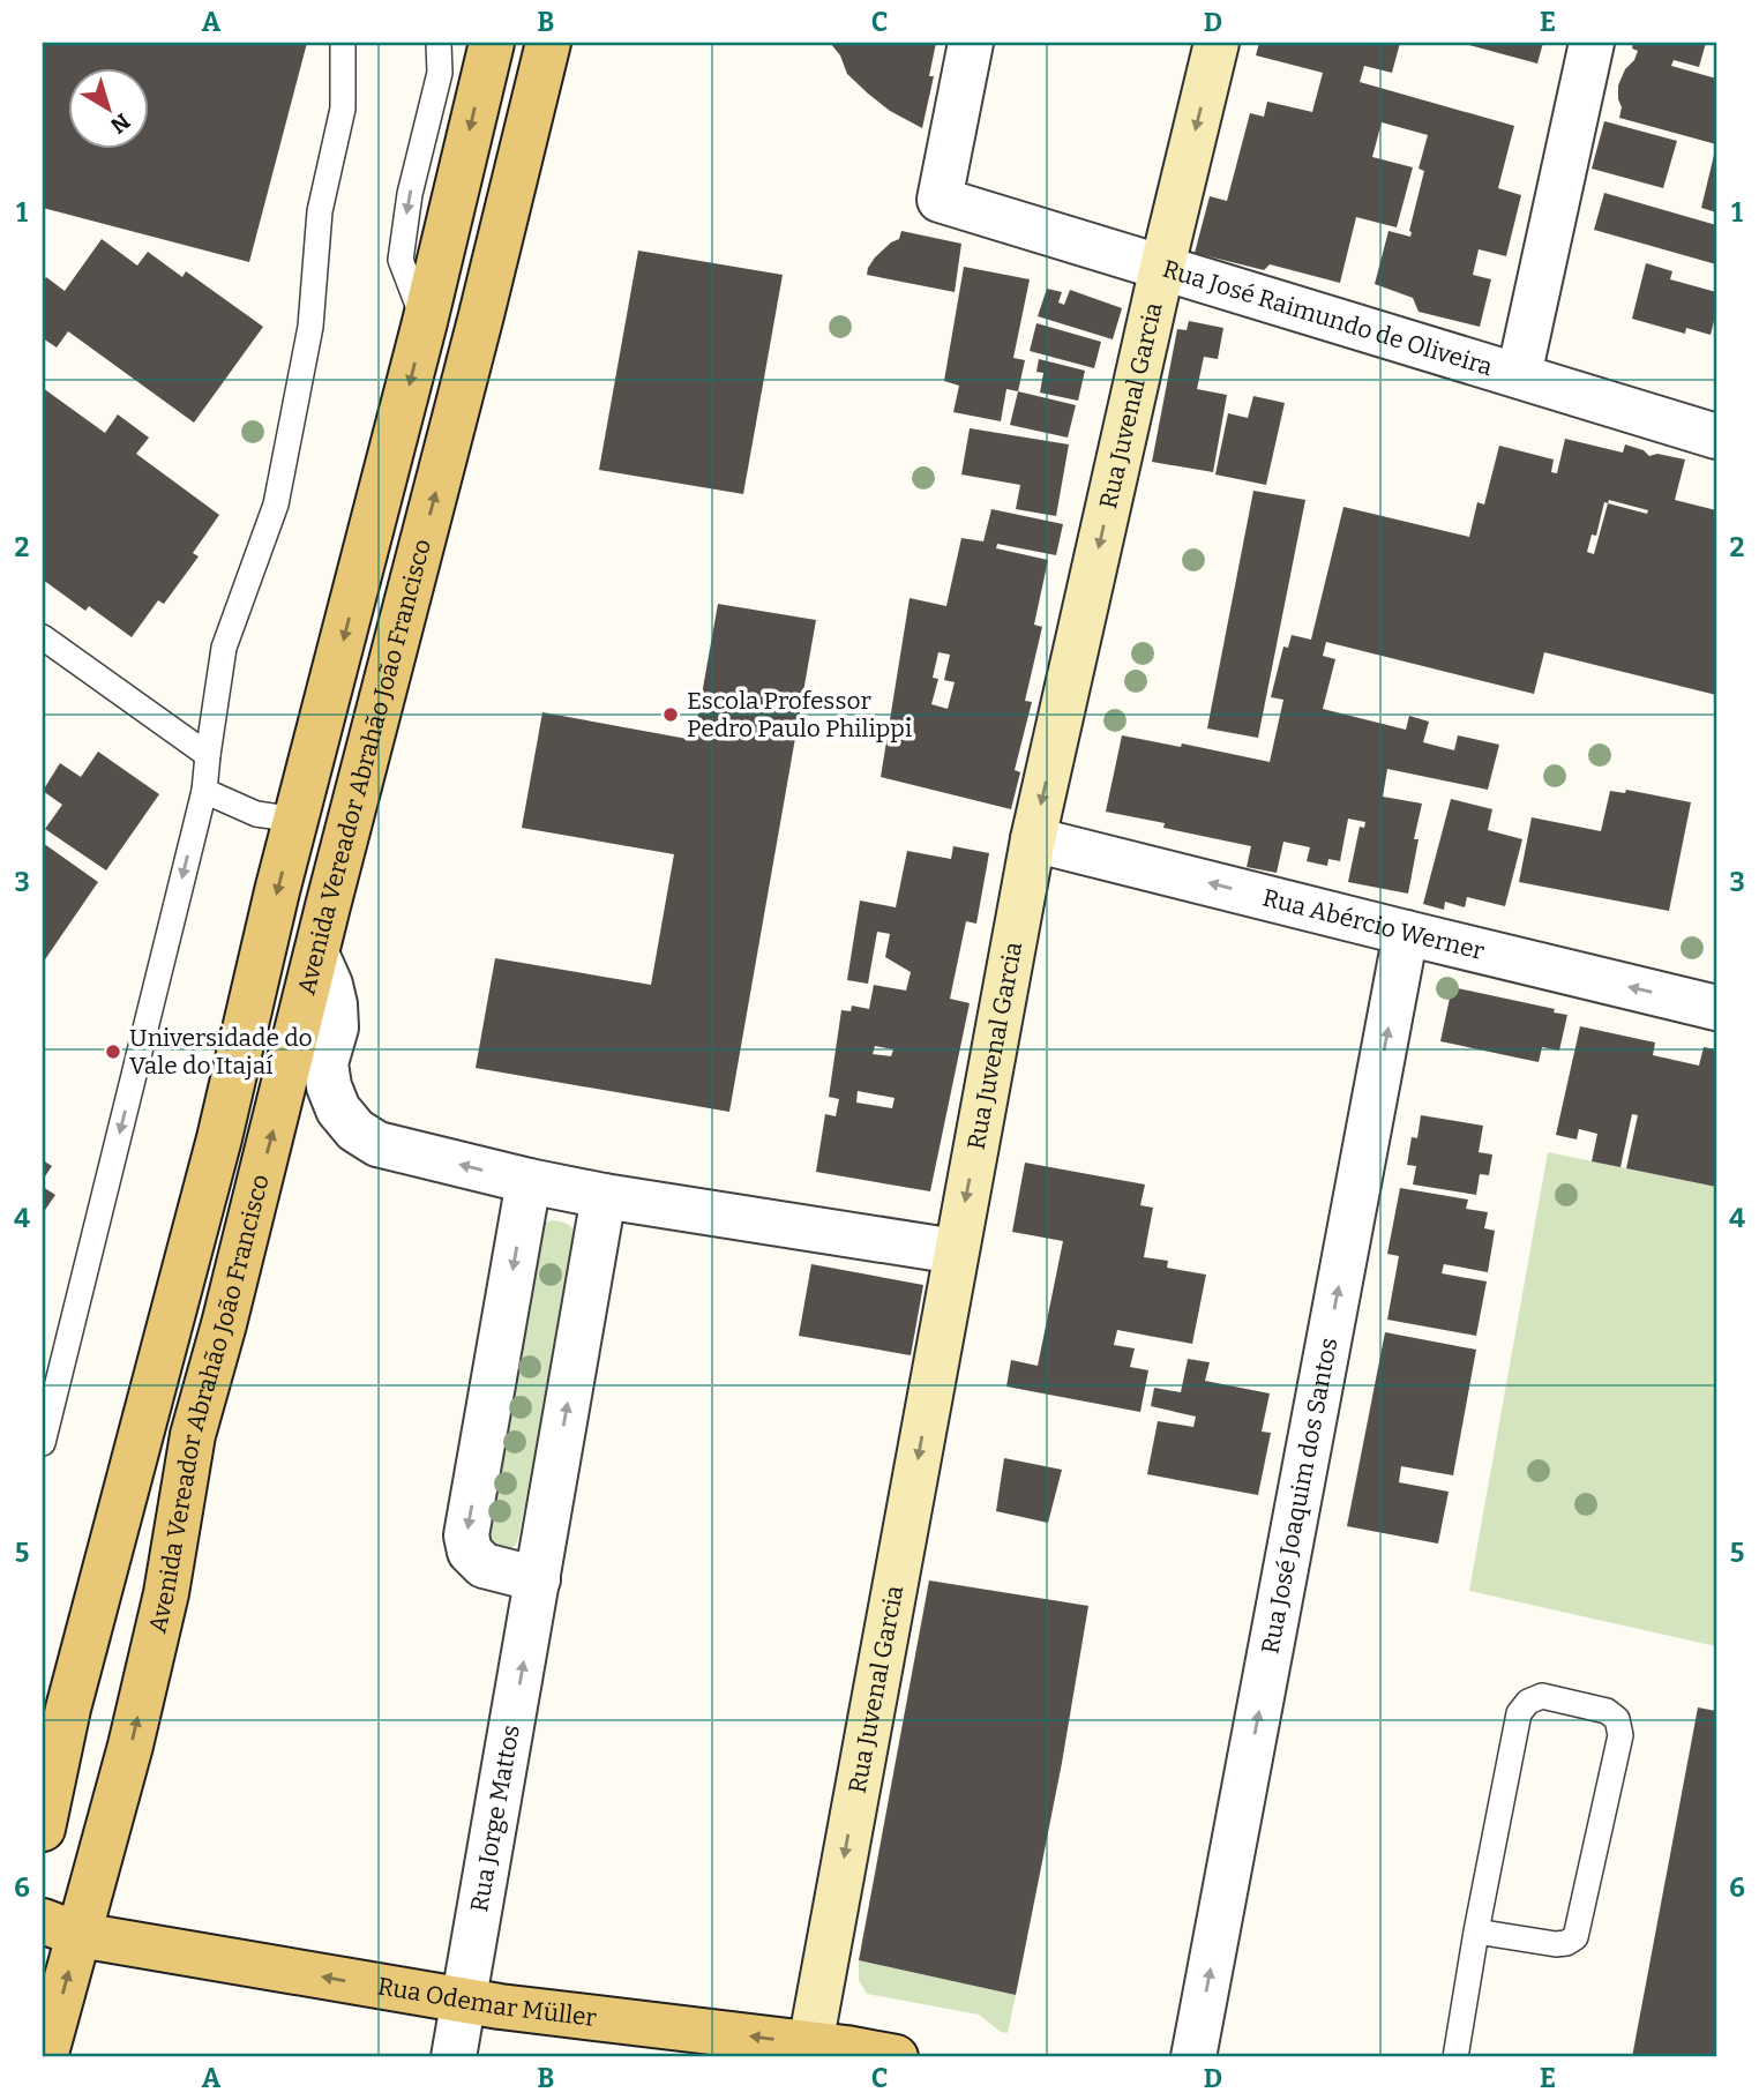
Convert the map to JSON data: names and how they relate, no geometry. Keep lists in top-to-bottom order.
{
  "streets": {
    "main road": ["Rua Juvenal Garcia", "Avenida Vereador Abrahão João Francisco", "Rua Odemar Müller"],
    "street": [
      "Rua José Raimundo de Oliveira",
      "Rua Abércio Werner",
      "Rua José Joaquim dos Santos",
      "Rua Jorge Mattos"
    ]
  },
  "crossings": [
    ["Rua José Raimundo de Oliveira", "Rua Juvenal Garcia"],
    ["Rua Juvenal Garcia", "Rua Abércio Werner"],
    ["Rua Juvenal Garcia", "Rua Odemar Müller"],
    ["Avenida Vereador Abrahão João Francisco", "Rua Odemar Müller"],
    ["Rua Abércio Werner", "Rua José Joaquim dos Santos"],
    ["Rua Jorge Mattos", "Rua Odemar Müller"]
  ],
  "one_way": [
    "Rua Juvenal Garcia",
    "Rua Abércio Werner",
    "Rua José Joaquim dos Santos",
    "Rua Jorge Mattos",
    "Rua Odemar Müller"
  ],
  "places": ["Escola Professor Pedro Paulo Philippi", "Universidade do Vale do Itajaí"],
  "north": "bottom right",
  "grid": {
    "columns": [
      "A",
      "B",
      "C",
      "D",
      "E"
    ],
    "rows": [
      "1",
      "2",
      "3",
      "4",
      "5",
      "6"
    ]
  }
}
